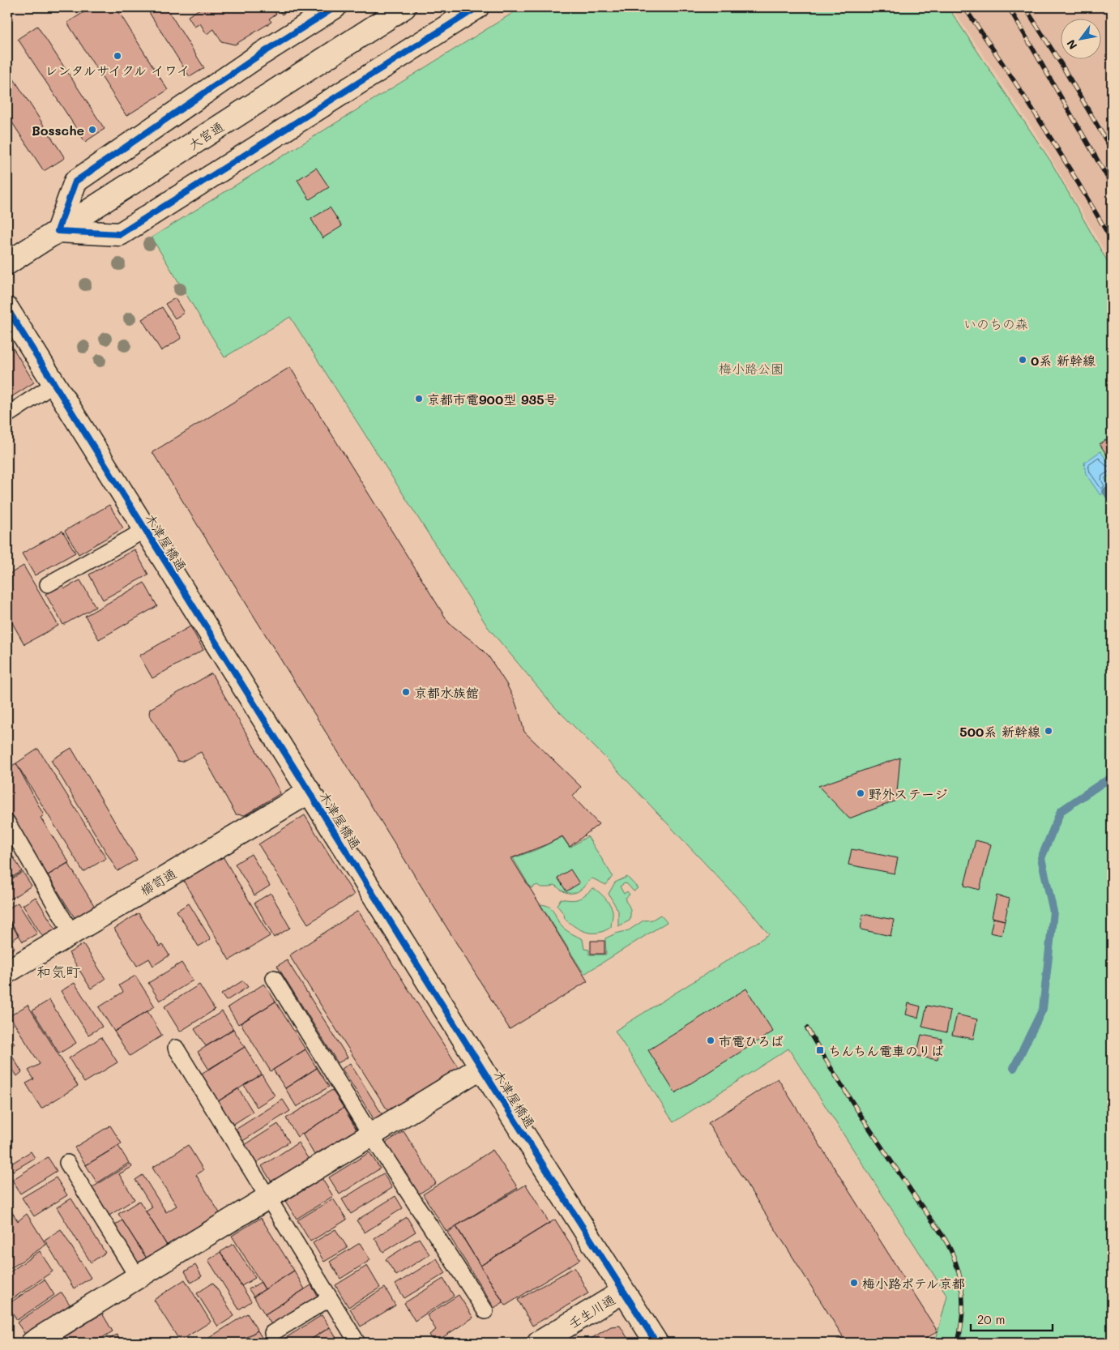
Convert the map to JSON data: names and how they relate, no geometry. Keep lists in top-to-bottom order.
{
  "streets": {
    "street": [
      "大宮通",
      "木津屋橋通",
      "櫛笥通",
      "壬生川通"
    ]
  },
  "crossings": [
    ["木津屋橋通", "櫛笥通"],
    ["木津屋橋通", "壬生川通"]
  ],
  "districts": ["和気町"],
  "parks": ["いのちの森", "梅小路公園"],
  "places": {
    "other": [
      "レンタルサイクル イワイ",
      "Bossche",
      "0系 新幹線",
      "京都市電900型 935号",
      "京都水族館",
      "500系 新幹線",
      "野外ステージ",
      "市電ひろば",
      "梅小路ポテル京都"
    ],
    "transit": ["ちんちん電車のりば"]
  },
  "scale_bar": "20 m",
  "north": "bottom left"
}
